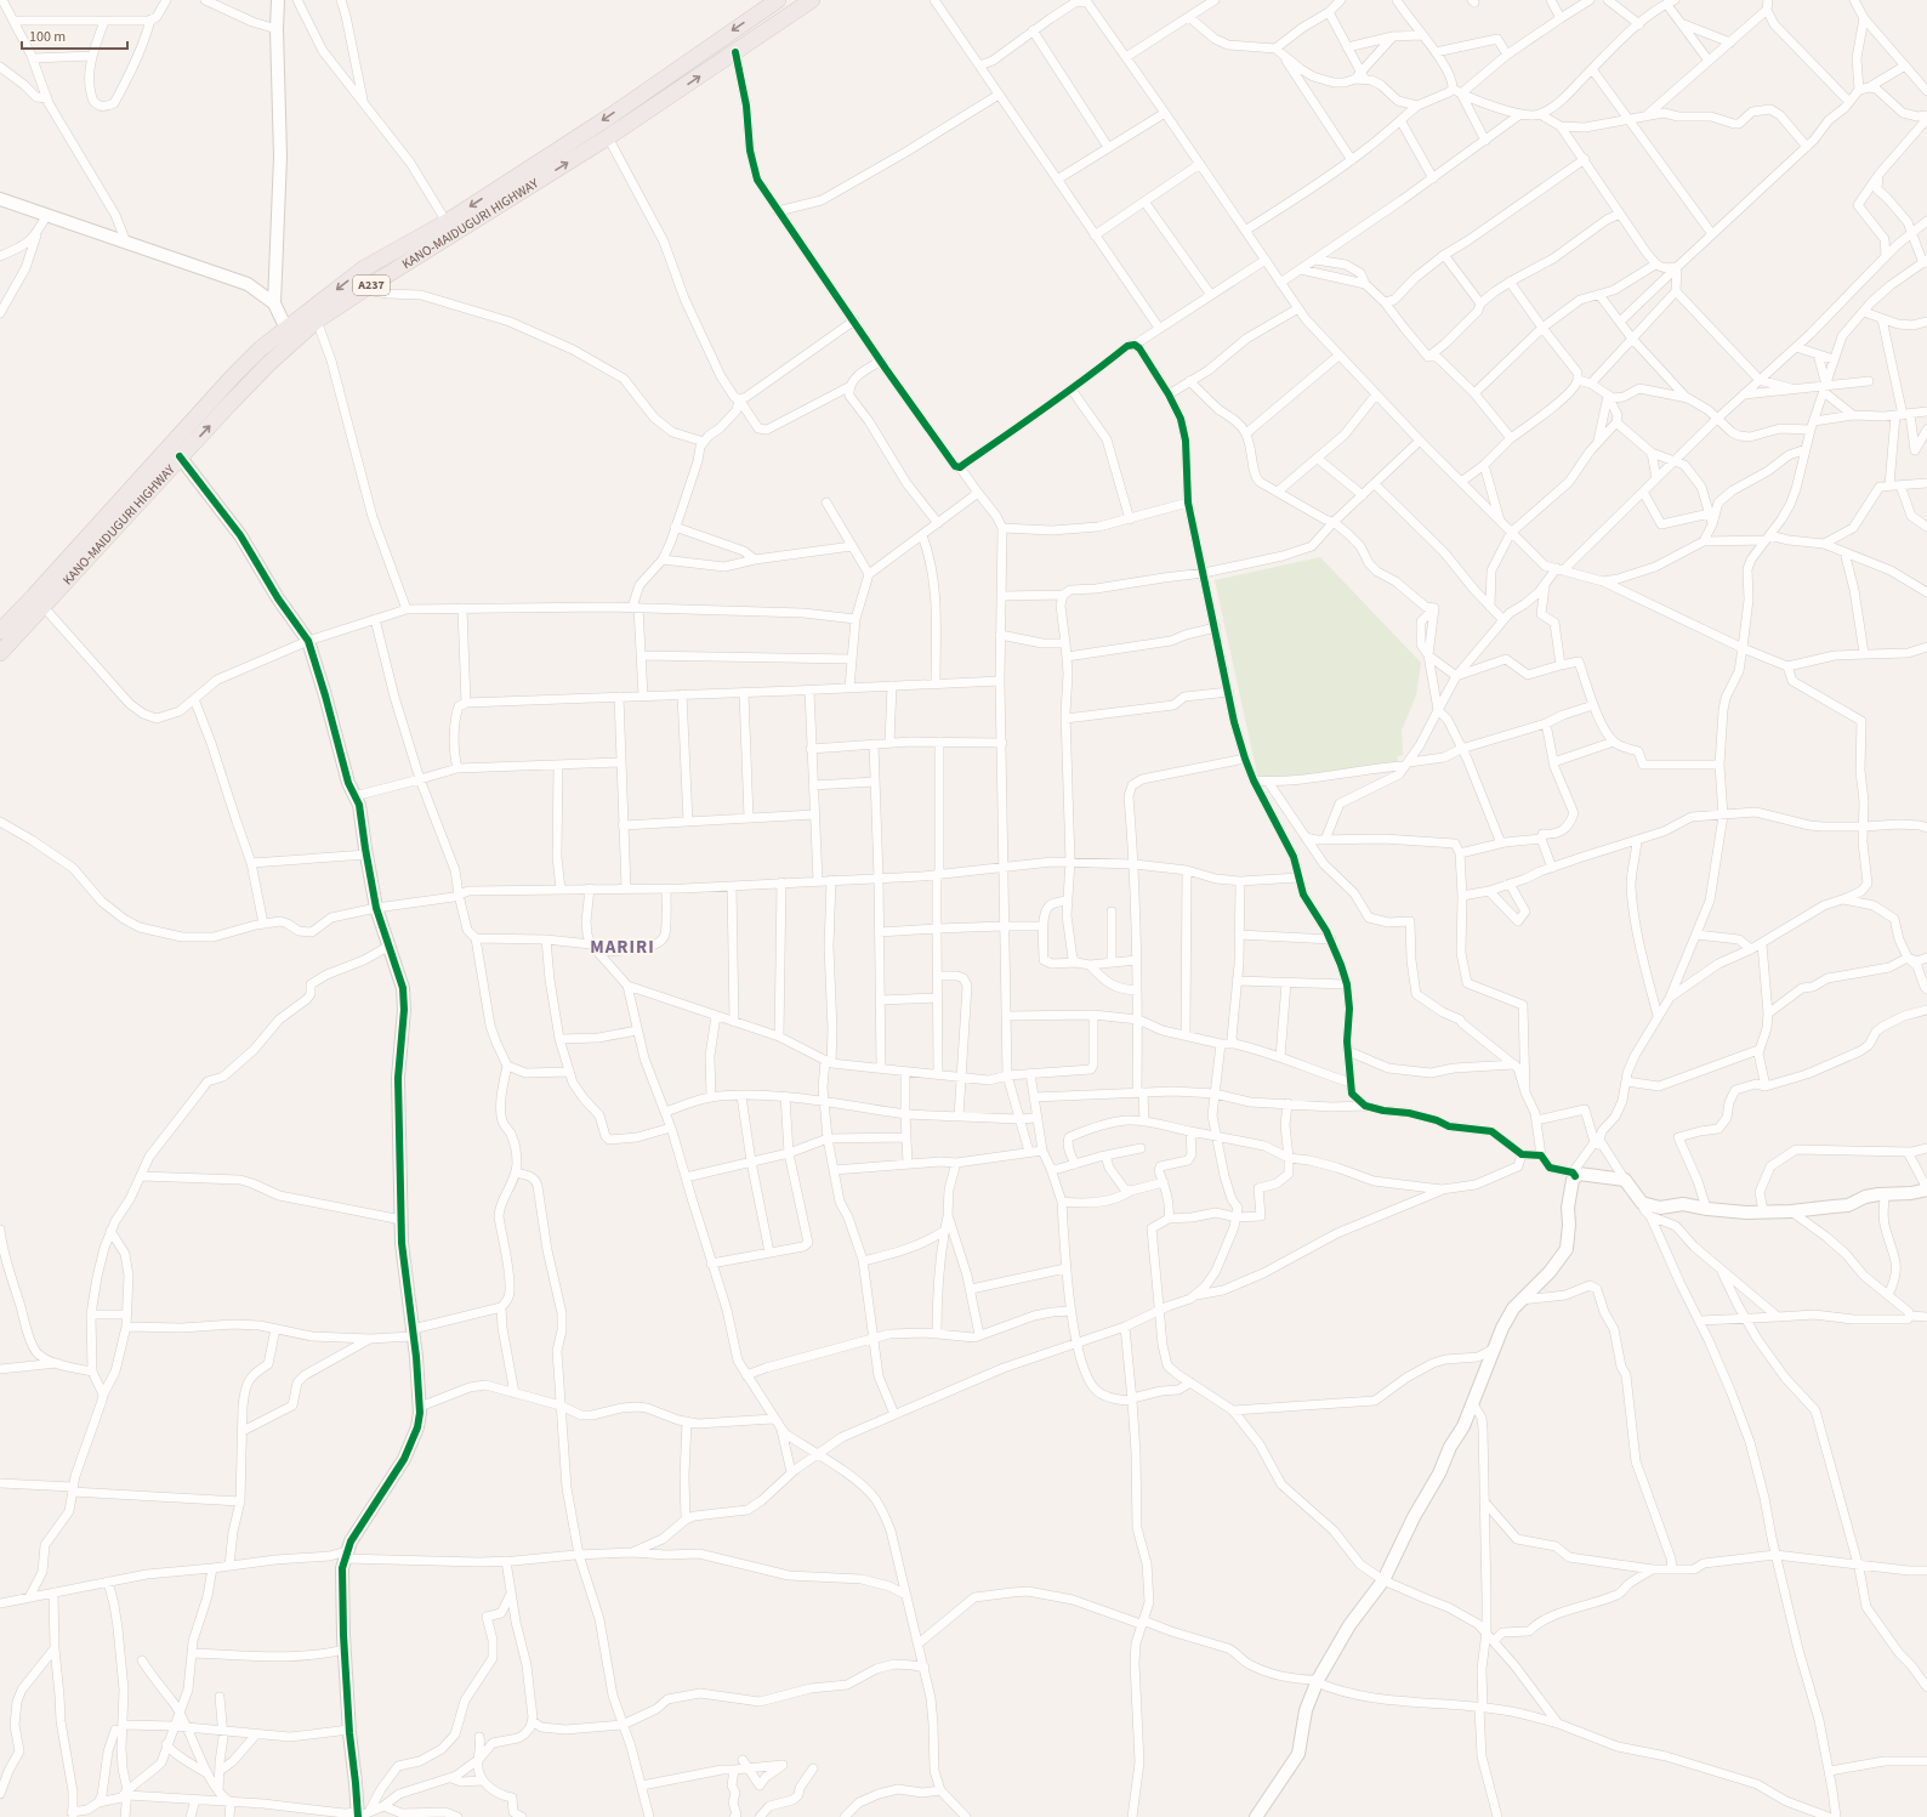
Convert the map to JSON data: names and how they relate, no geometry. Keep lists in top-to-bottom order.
{
  "streets": {
    "highway": ["KANO-MAIDUGURI HIGHWAY", "A237"]
  },
  "districts": ["MARIRI"],
  "scale_bar": "100 m"
}
